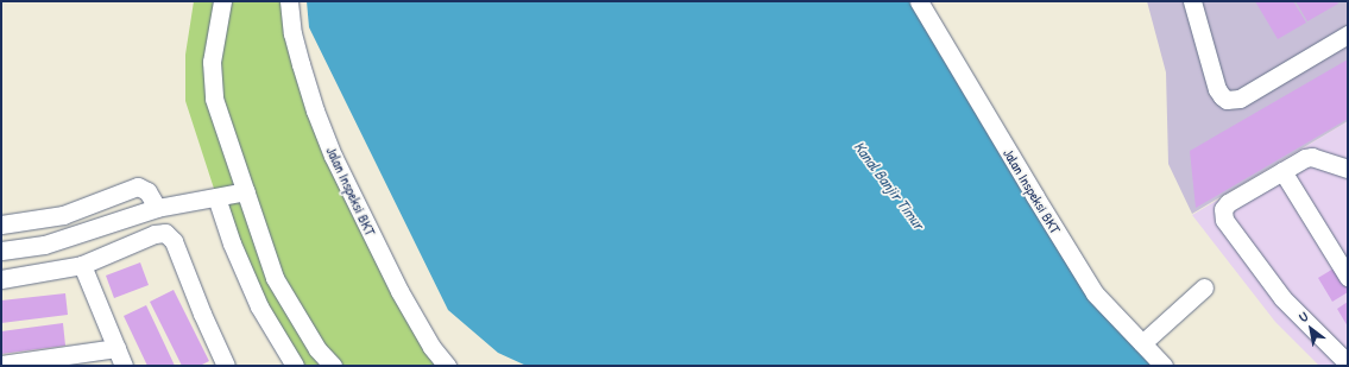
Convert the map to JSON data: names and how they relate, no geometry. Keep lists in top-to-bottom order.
{
  "streets": {
    "street": ["Jalan Inspeksi BKT"]
  },
  "water": ["Kanal Banjir Timur"],
  "north": "top left"
}
